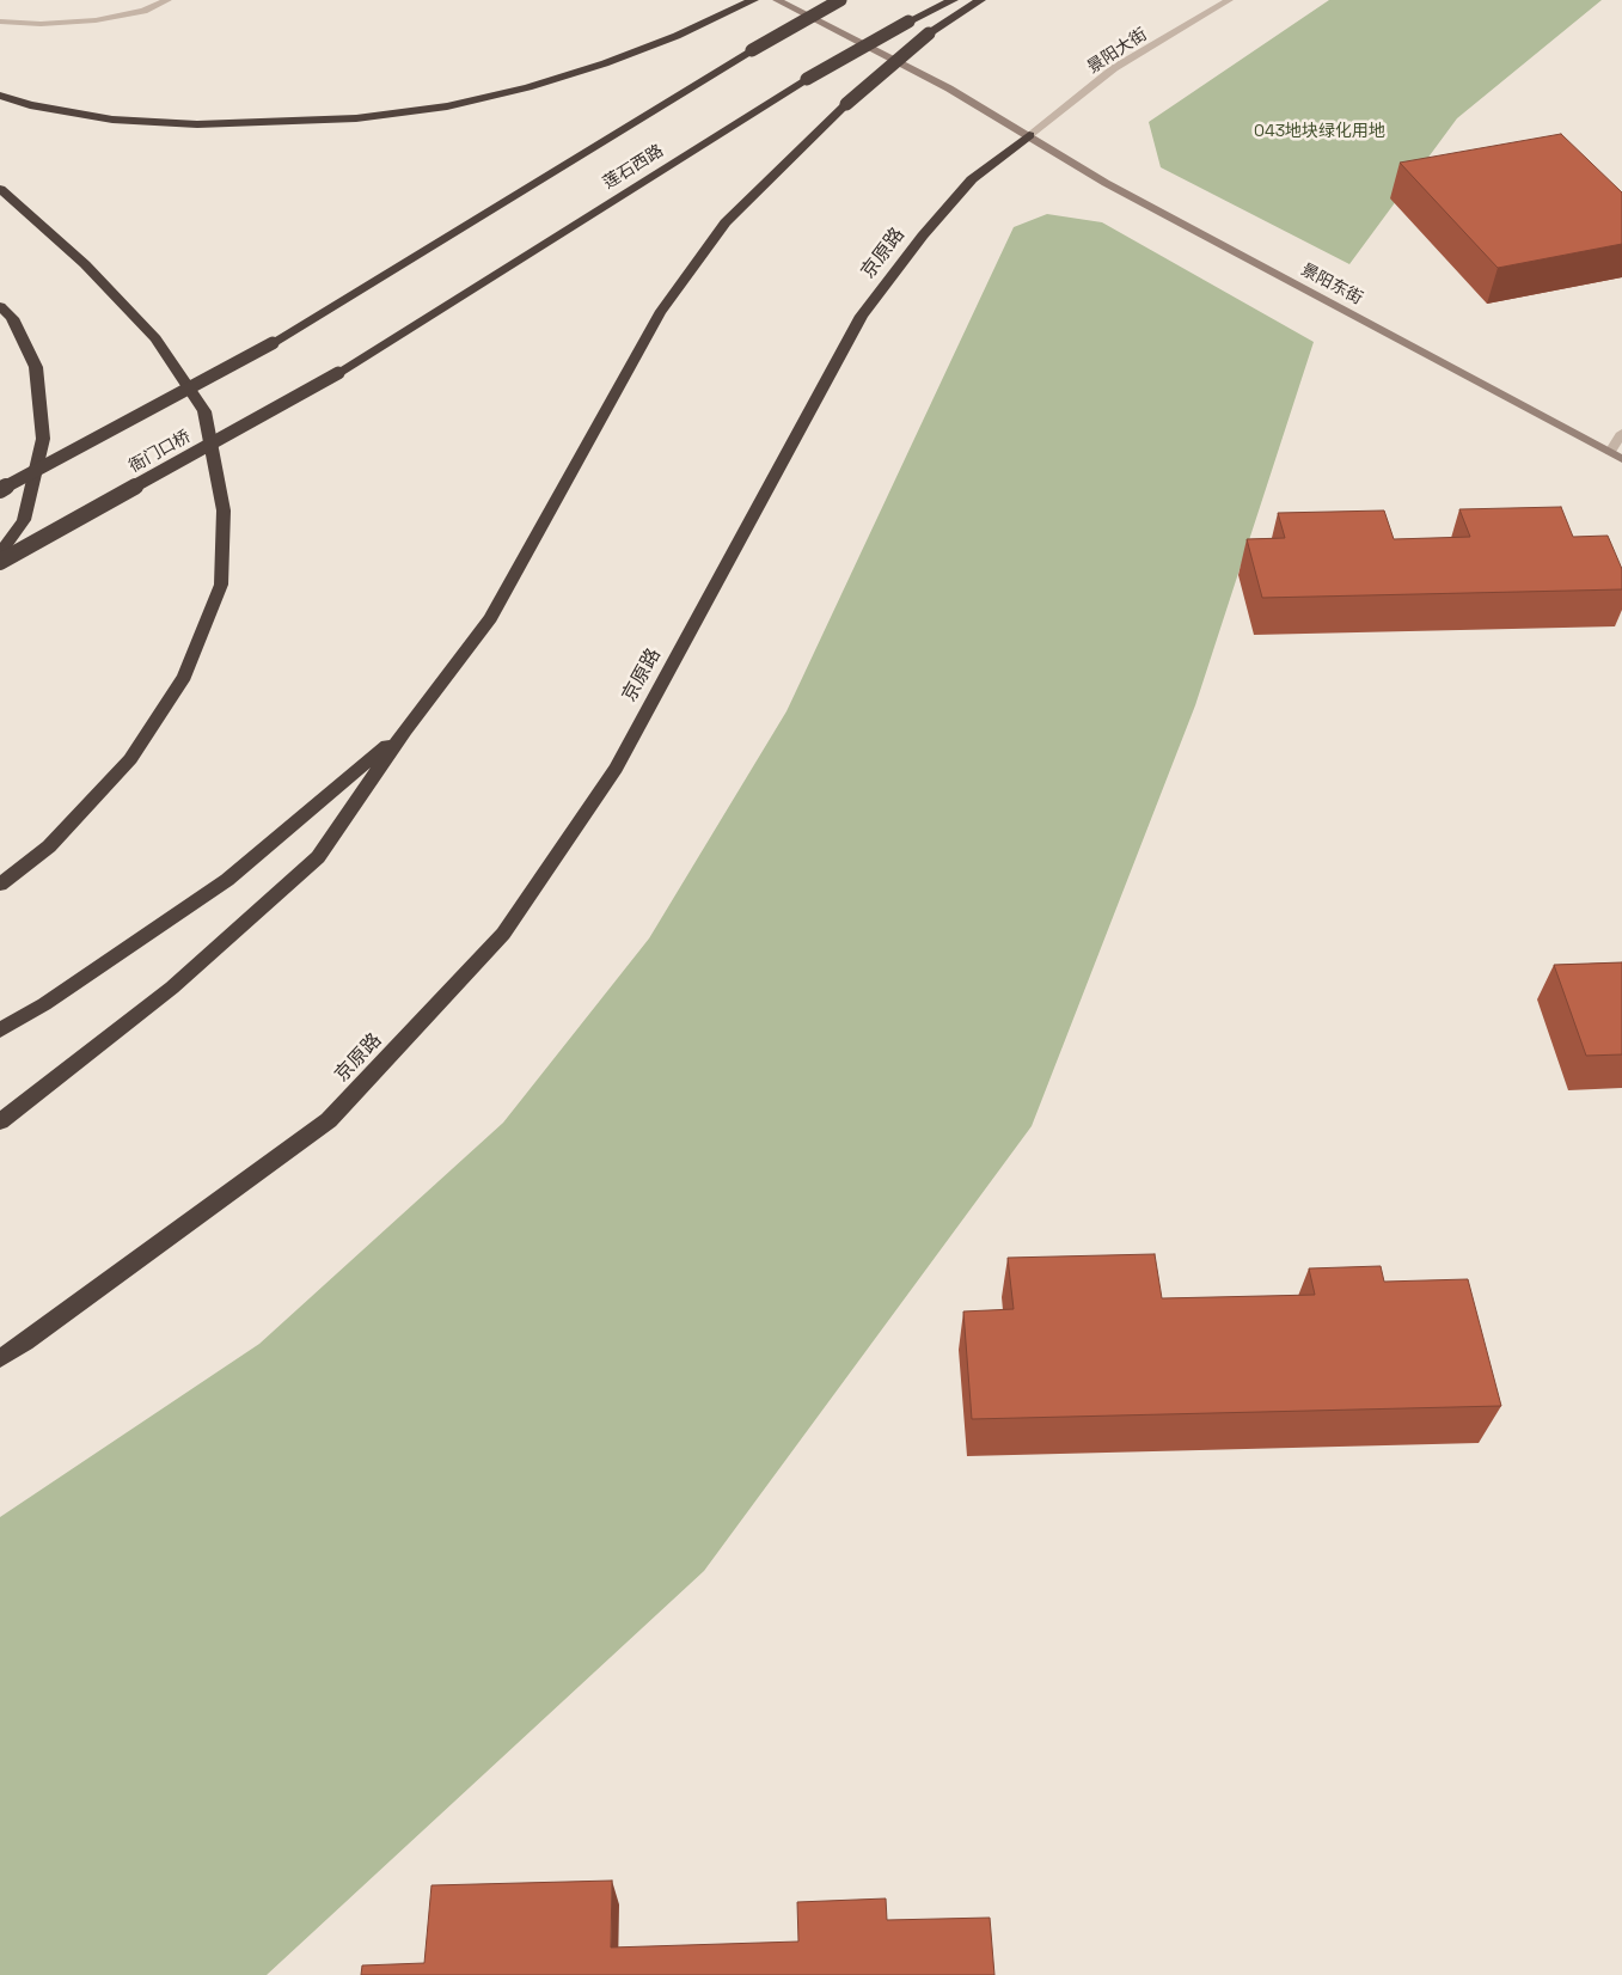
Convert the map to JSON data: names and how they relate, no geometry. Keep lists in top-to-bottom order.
{
  "streets": {
    "highway": ["莲石西路", "京原路", "衙门口桥"],
    "street": ["景阳大街", "景阳东街"]
  },
  "crossings": [
    ["景阳大街", "京原路"],
    ["景阳大街", "景阳东街"],
    ["莲石西路", "衙门口桥"],
    ["京原路", "景阳东街"]
  ],
  "parks": ["043地块绿化用地"]
}
